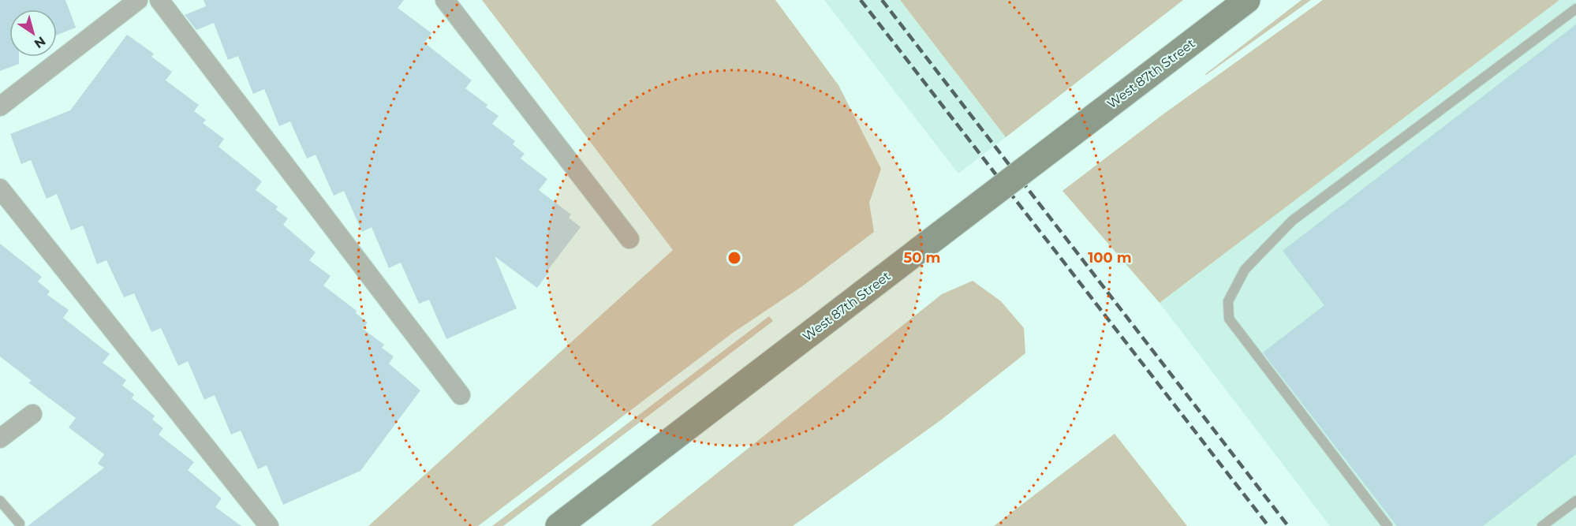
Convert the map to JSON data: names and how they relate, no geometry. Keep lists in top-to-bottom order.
{
  "streets": {
    "main road": ["West 87th Street"]
  },
  "north": "bottom right",
  "rings": ["50 m", "100 m"]
}
